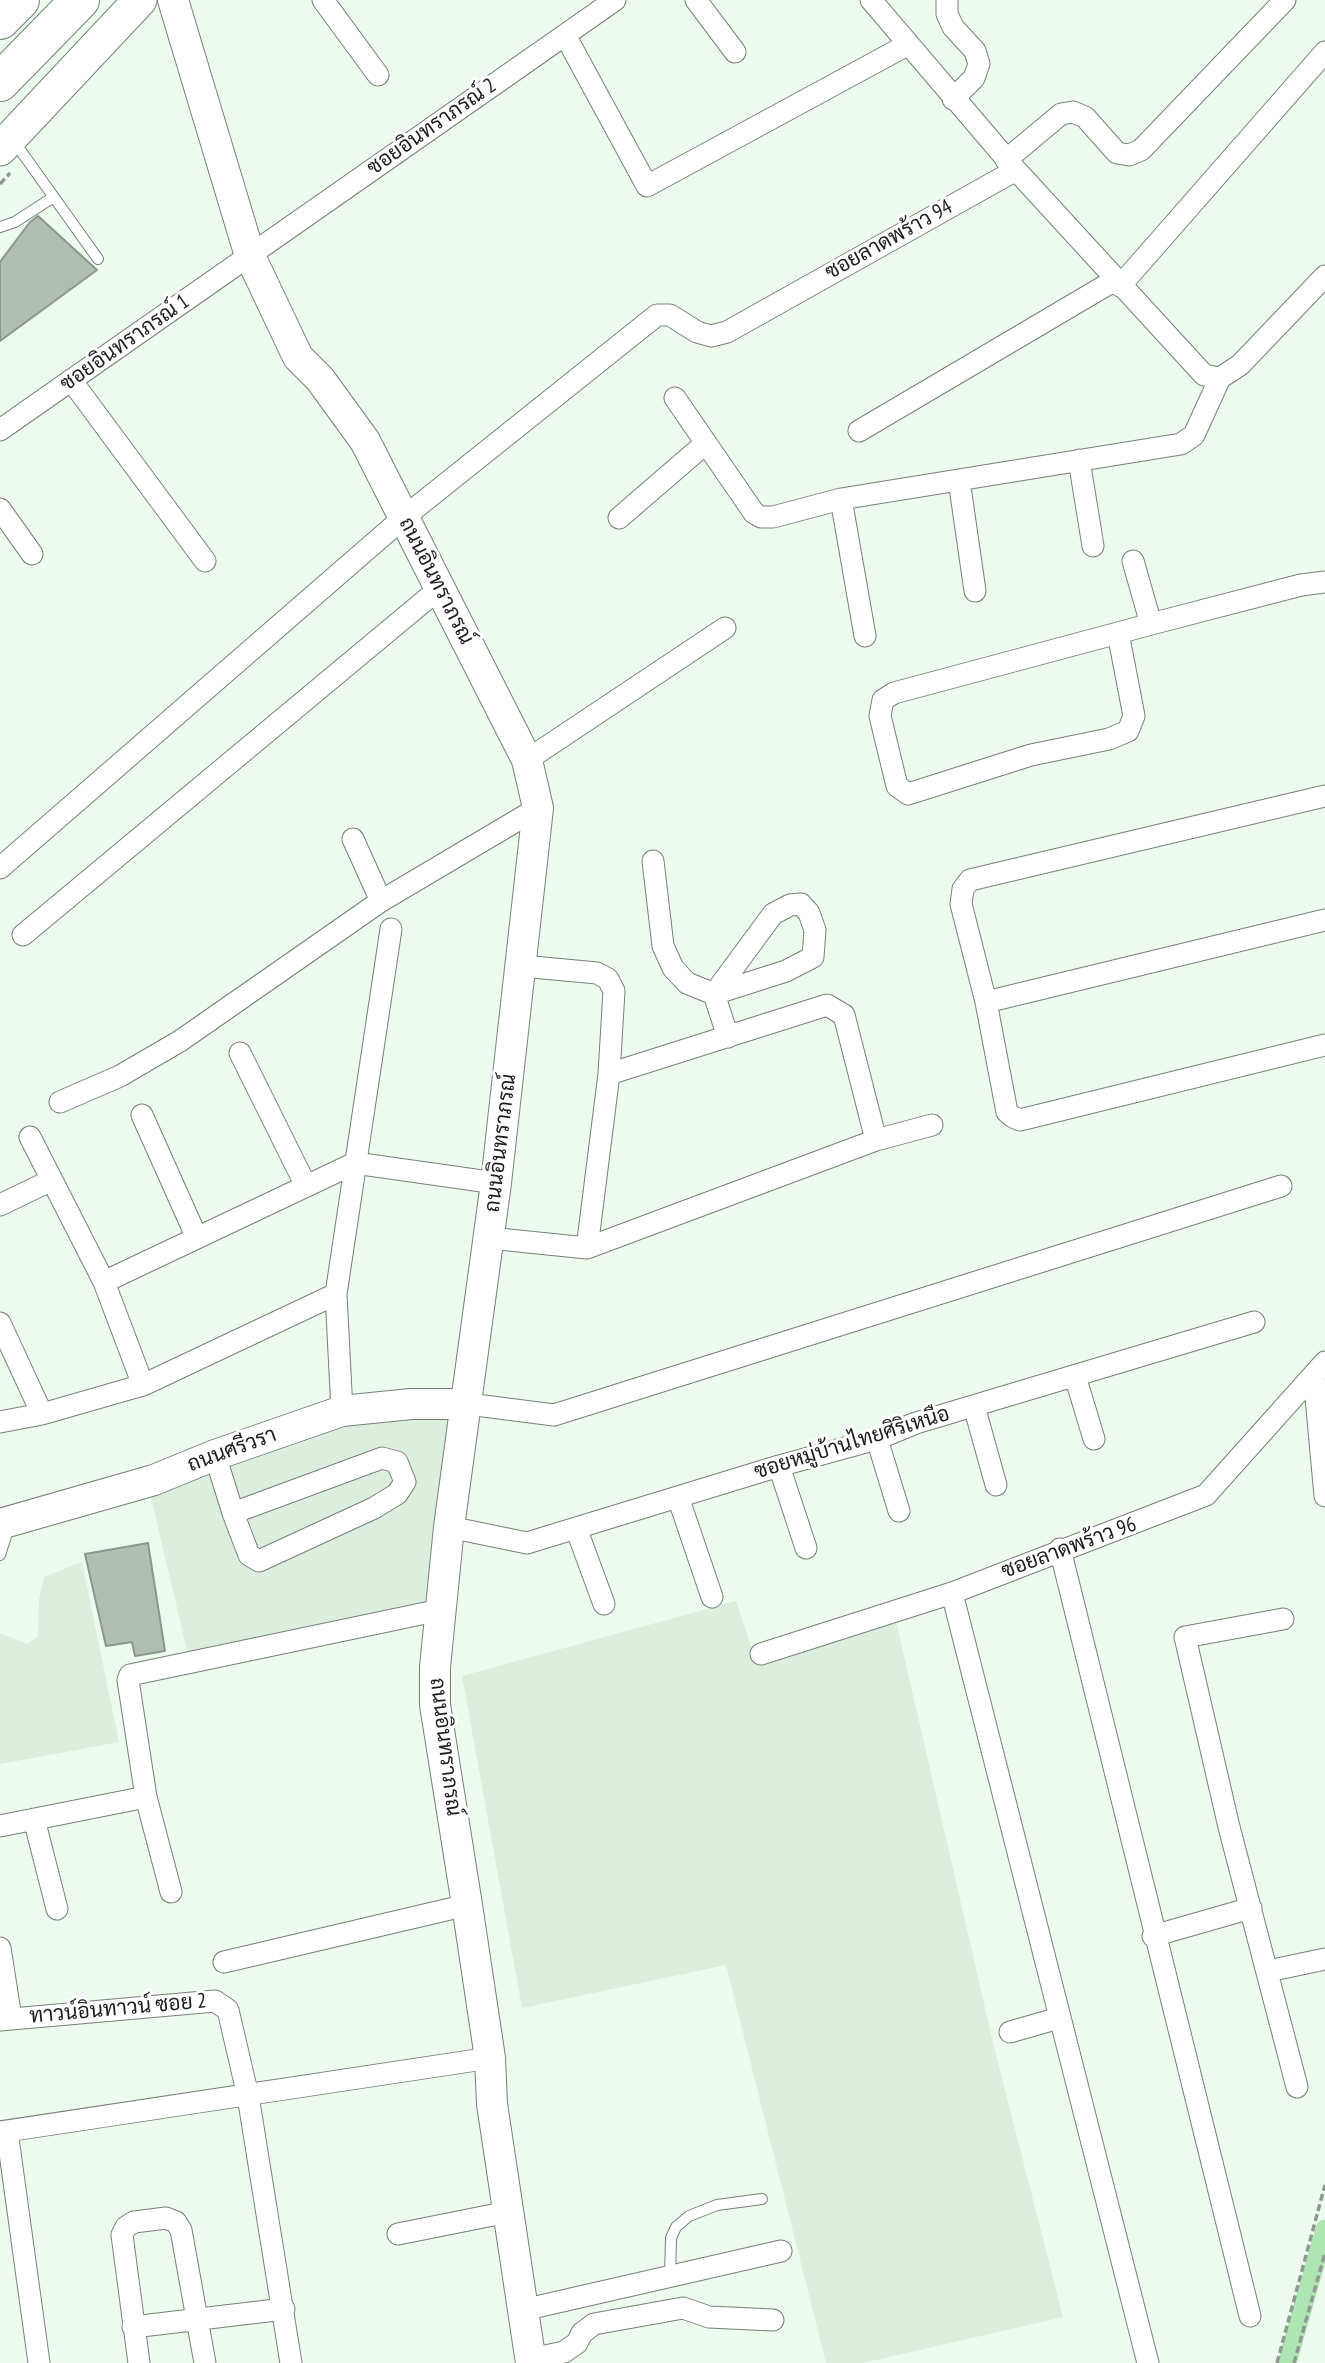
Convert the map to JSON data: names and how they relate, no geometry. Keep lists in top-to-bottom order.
{
  "streets": {
    "street": [
      "ซอยอินทราภรณ์ 2",
      "ซอยลาดพร้าว 94",
      "ซอยอินทราภรณ์ 1",
      "ถนนอินทราภรณ์",
      "ซอยหมู่บ้านไทยศิริเหนือ",
      "ถนนศรีวรา",
      "ซอยลาดพร้าว 96",
      "ทาวน์อินทาวน์ ซอย 2"
    ]
  },
  "crossings": [
    ["ซอยอินทราภรณ์ 2", "ซอยอินทราภรณ์ 1"],
    ["ซอยอินทราภรณ์ 2", "ถนนอินทราภรณ์"],
    ["ซอยลาดพร้าว 94", "ถนนอินทราภรณ์"],
    ["ซอยอินทราภรณ์ 1", "ถนนอินทราภรณ์"],
    ["ถนนอินทราภรณ์", "ซอยหมู่บ้านไทยศิริเหนือ"],
    ["ถนนอินทราภรณ์", "ถนนศรีวรา"]
  ]
}
